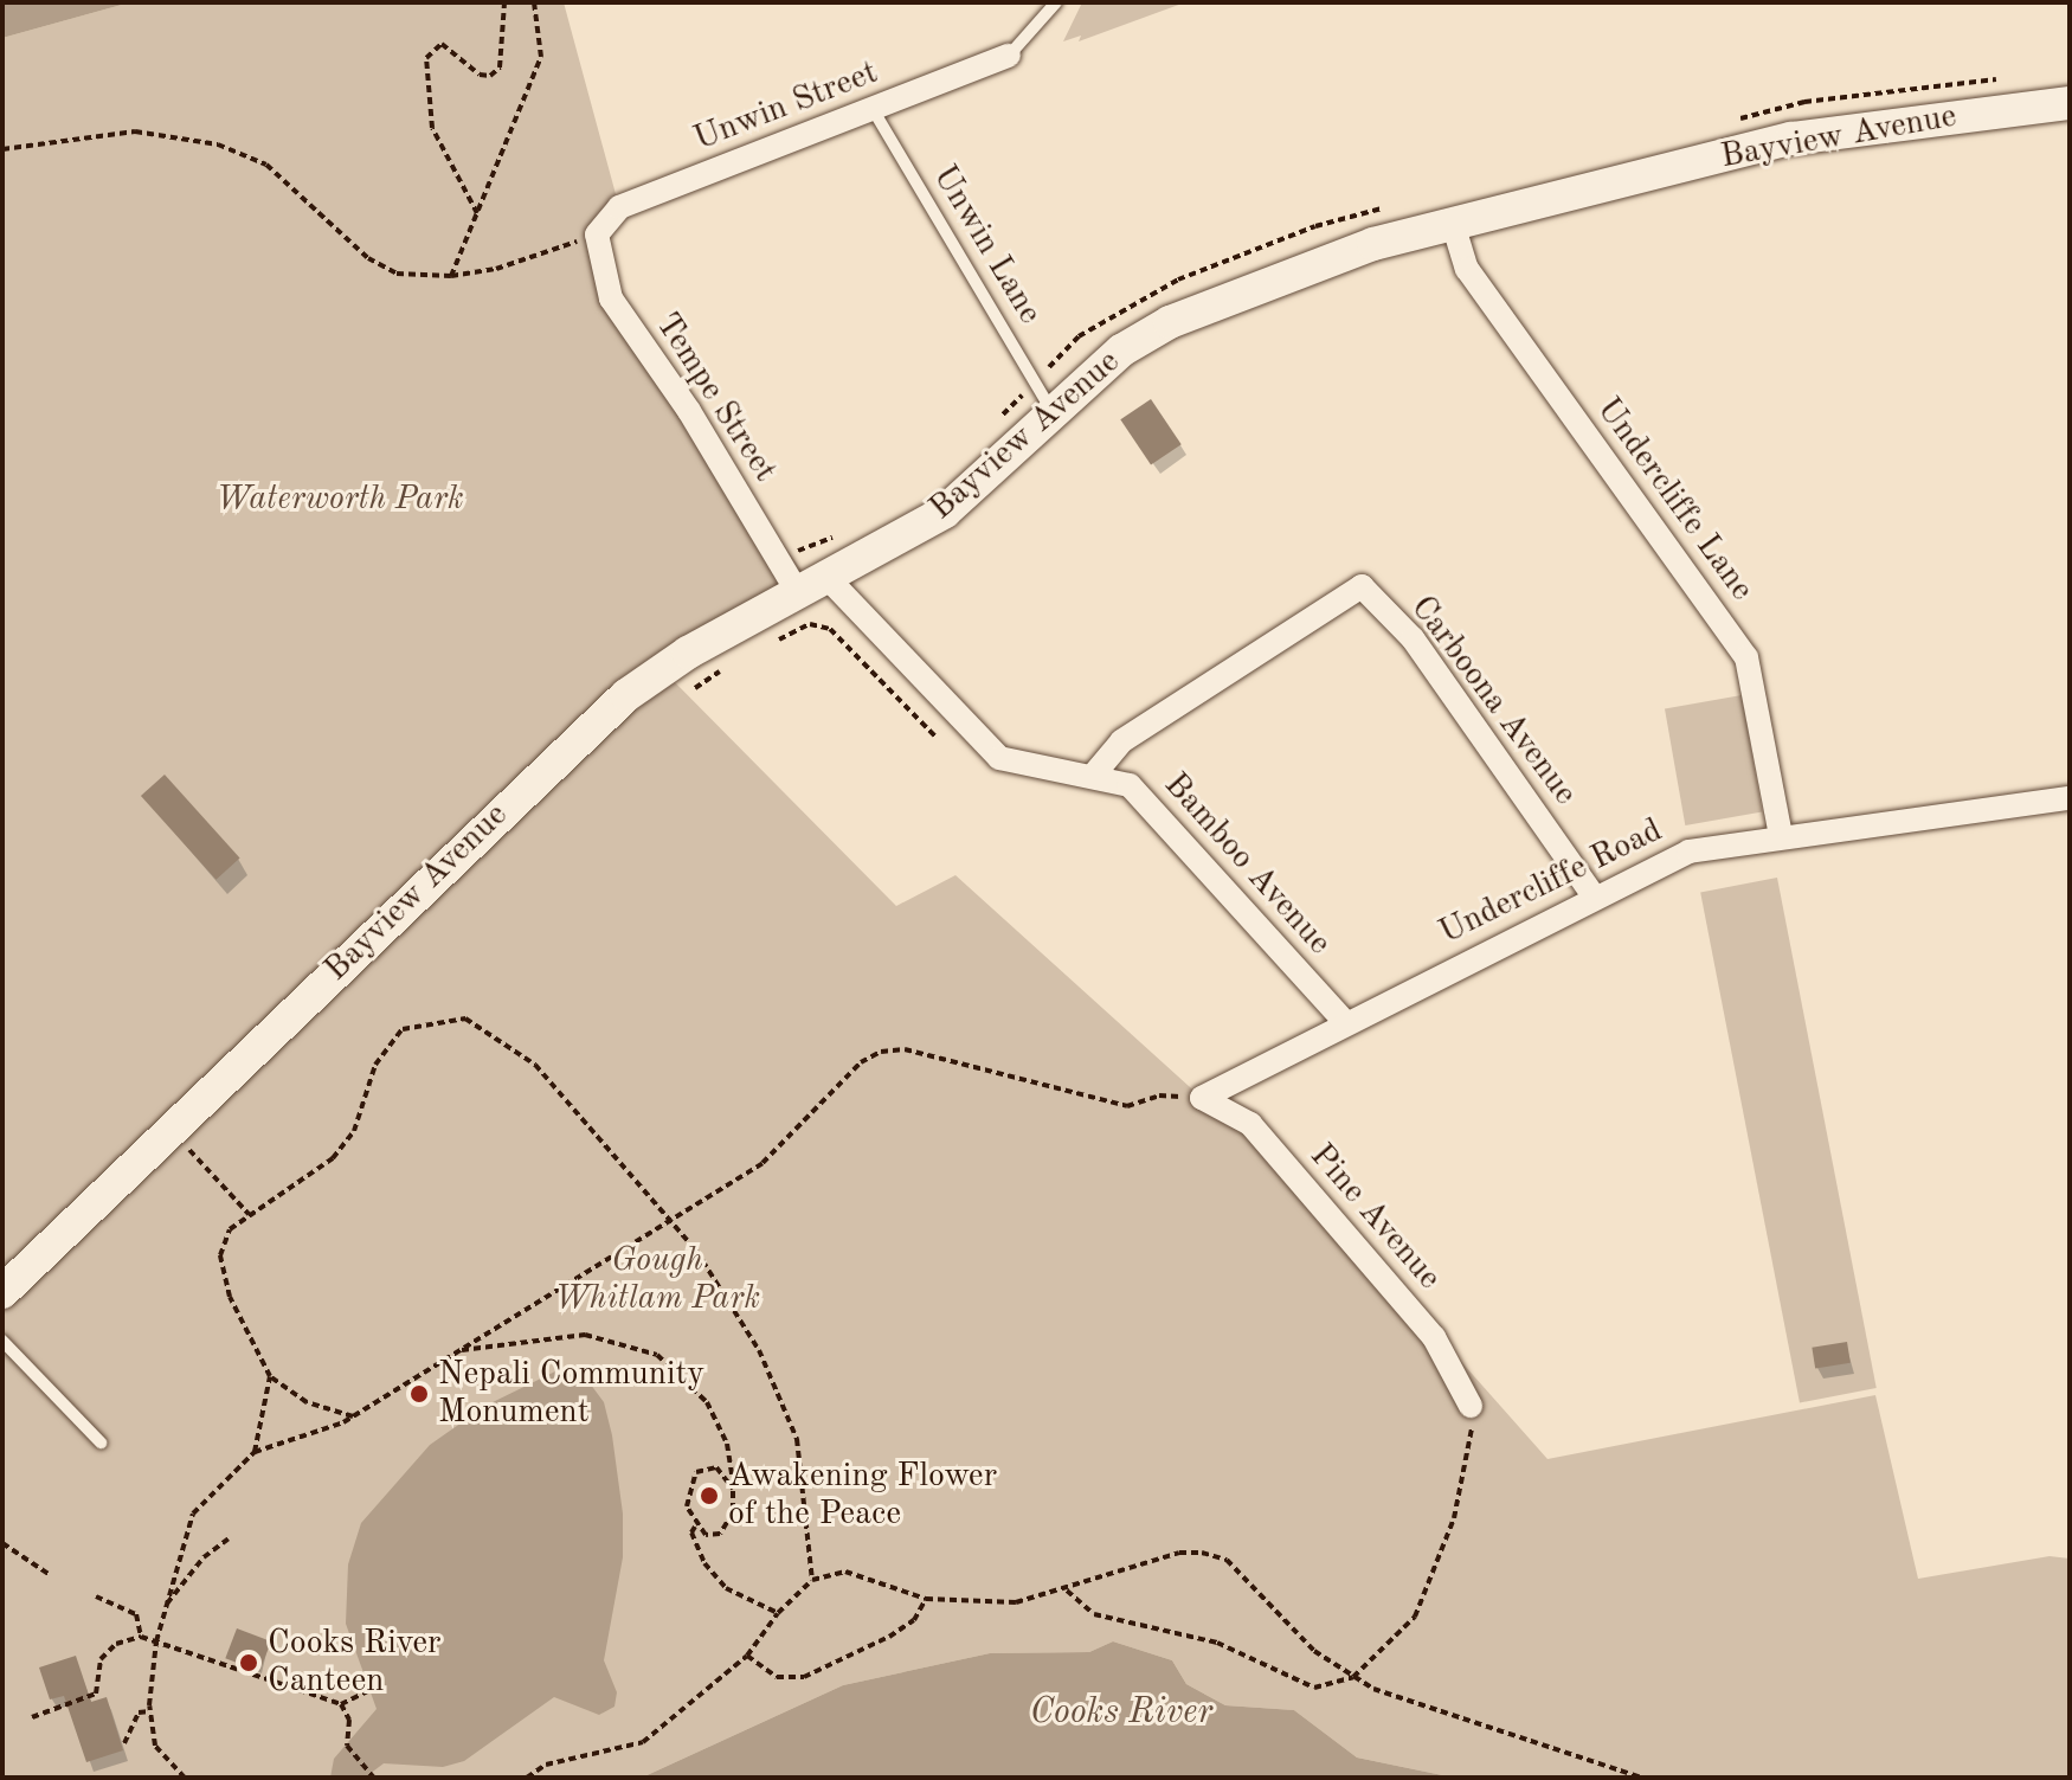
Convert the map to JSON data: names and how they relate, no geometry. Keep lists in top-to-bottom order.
{
  "streets": {
    "main road": ["Bayview Avenue"],
    "street": [
      "Unwin Street",
      "Tempe Street",
      "Undercliffe Lane",
      "Carboona Avenue",
      "Bamboo Avenue",
      "Undercliffe Road",
      "Pine Avenue"
    ],
    "lane": ["Unwin Lane"]
  },
  "crossings": [
    ["Unwin Street", "Unwin Lane"],
    ["Unwin Street", "Tempe Street"],
    ["Bayview Avenue", "Unwin Lane"],
    ["Bayview Avenue", "Tempe Street"],
    ["Bayview Avenue", "Undercliffe Lane"],
    ["Bayview Avenue", "Bamboo Avenue"],
    ["Tempe Street", "Bamboo Avenue"],
    ["Undercliffe Lane", "Undercliffe Road"],
    ["Carboona Avenue", "Bamboo Avenue"],
    ["Carboona Avenue", "Undercliffe Road"],
    ["Bamboo Avenue", "Undercliffe Road"],
    ["Undercliffe Road", "Pine Avenue"]
  ],
  "water": ["Cooks River"],
  "parks": ["Waterworth Park", "Gough Whitlam Park"],
  "places": ["Nepali Community Monument", "Awakening Flower of the Peace", "Cooks River Canteen"]
}
